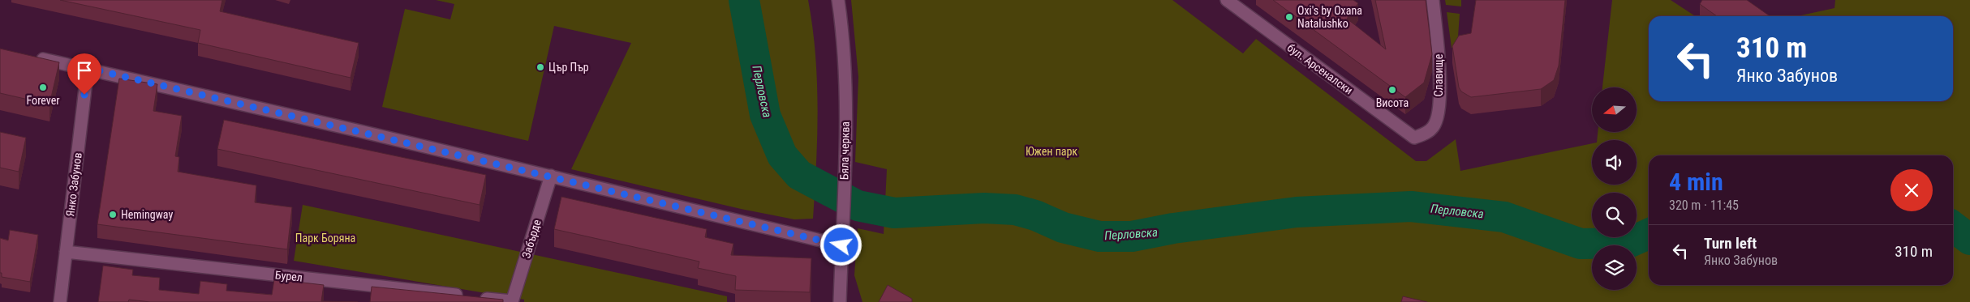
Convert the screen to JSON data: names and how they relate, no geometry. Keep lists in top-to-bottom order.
{
  "streets": {
    "street": [
      "бул. Арсеналски",
      "Славище",
      "Бяла черква",
      "Янко Забунов",
      "Забърде",
      "Бурел"
    ]
  },
  "crossings": [
    ["бул. Арсеналски", "Славище"],
    ["Янко Забунов", "Бурел"],
    ["Забърде", "Бурел"]
  ],
  "water": ["Перловска"],
  "parks": ["Южен парк", "Парк Боряна"],
  "places": [
    "Oxi's by Oxana Natalushko",
    "Цър Пър",
    "Forever",
    "Висота",
    "Hemingway"
  ],
  "north": "left",
  "page": {
    "turn": ["310 m", "Янко Забунов"],
    "heading": ["4 min", "320 m · 11:45"],
    "list": [
      {
        "name": "Turn left",
        "note": "Янко Забунов",
        "value": "310 m"
      }
    ]
  }
}
